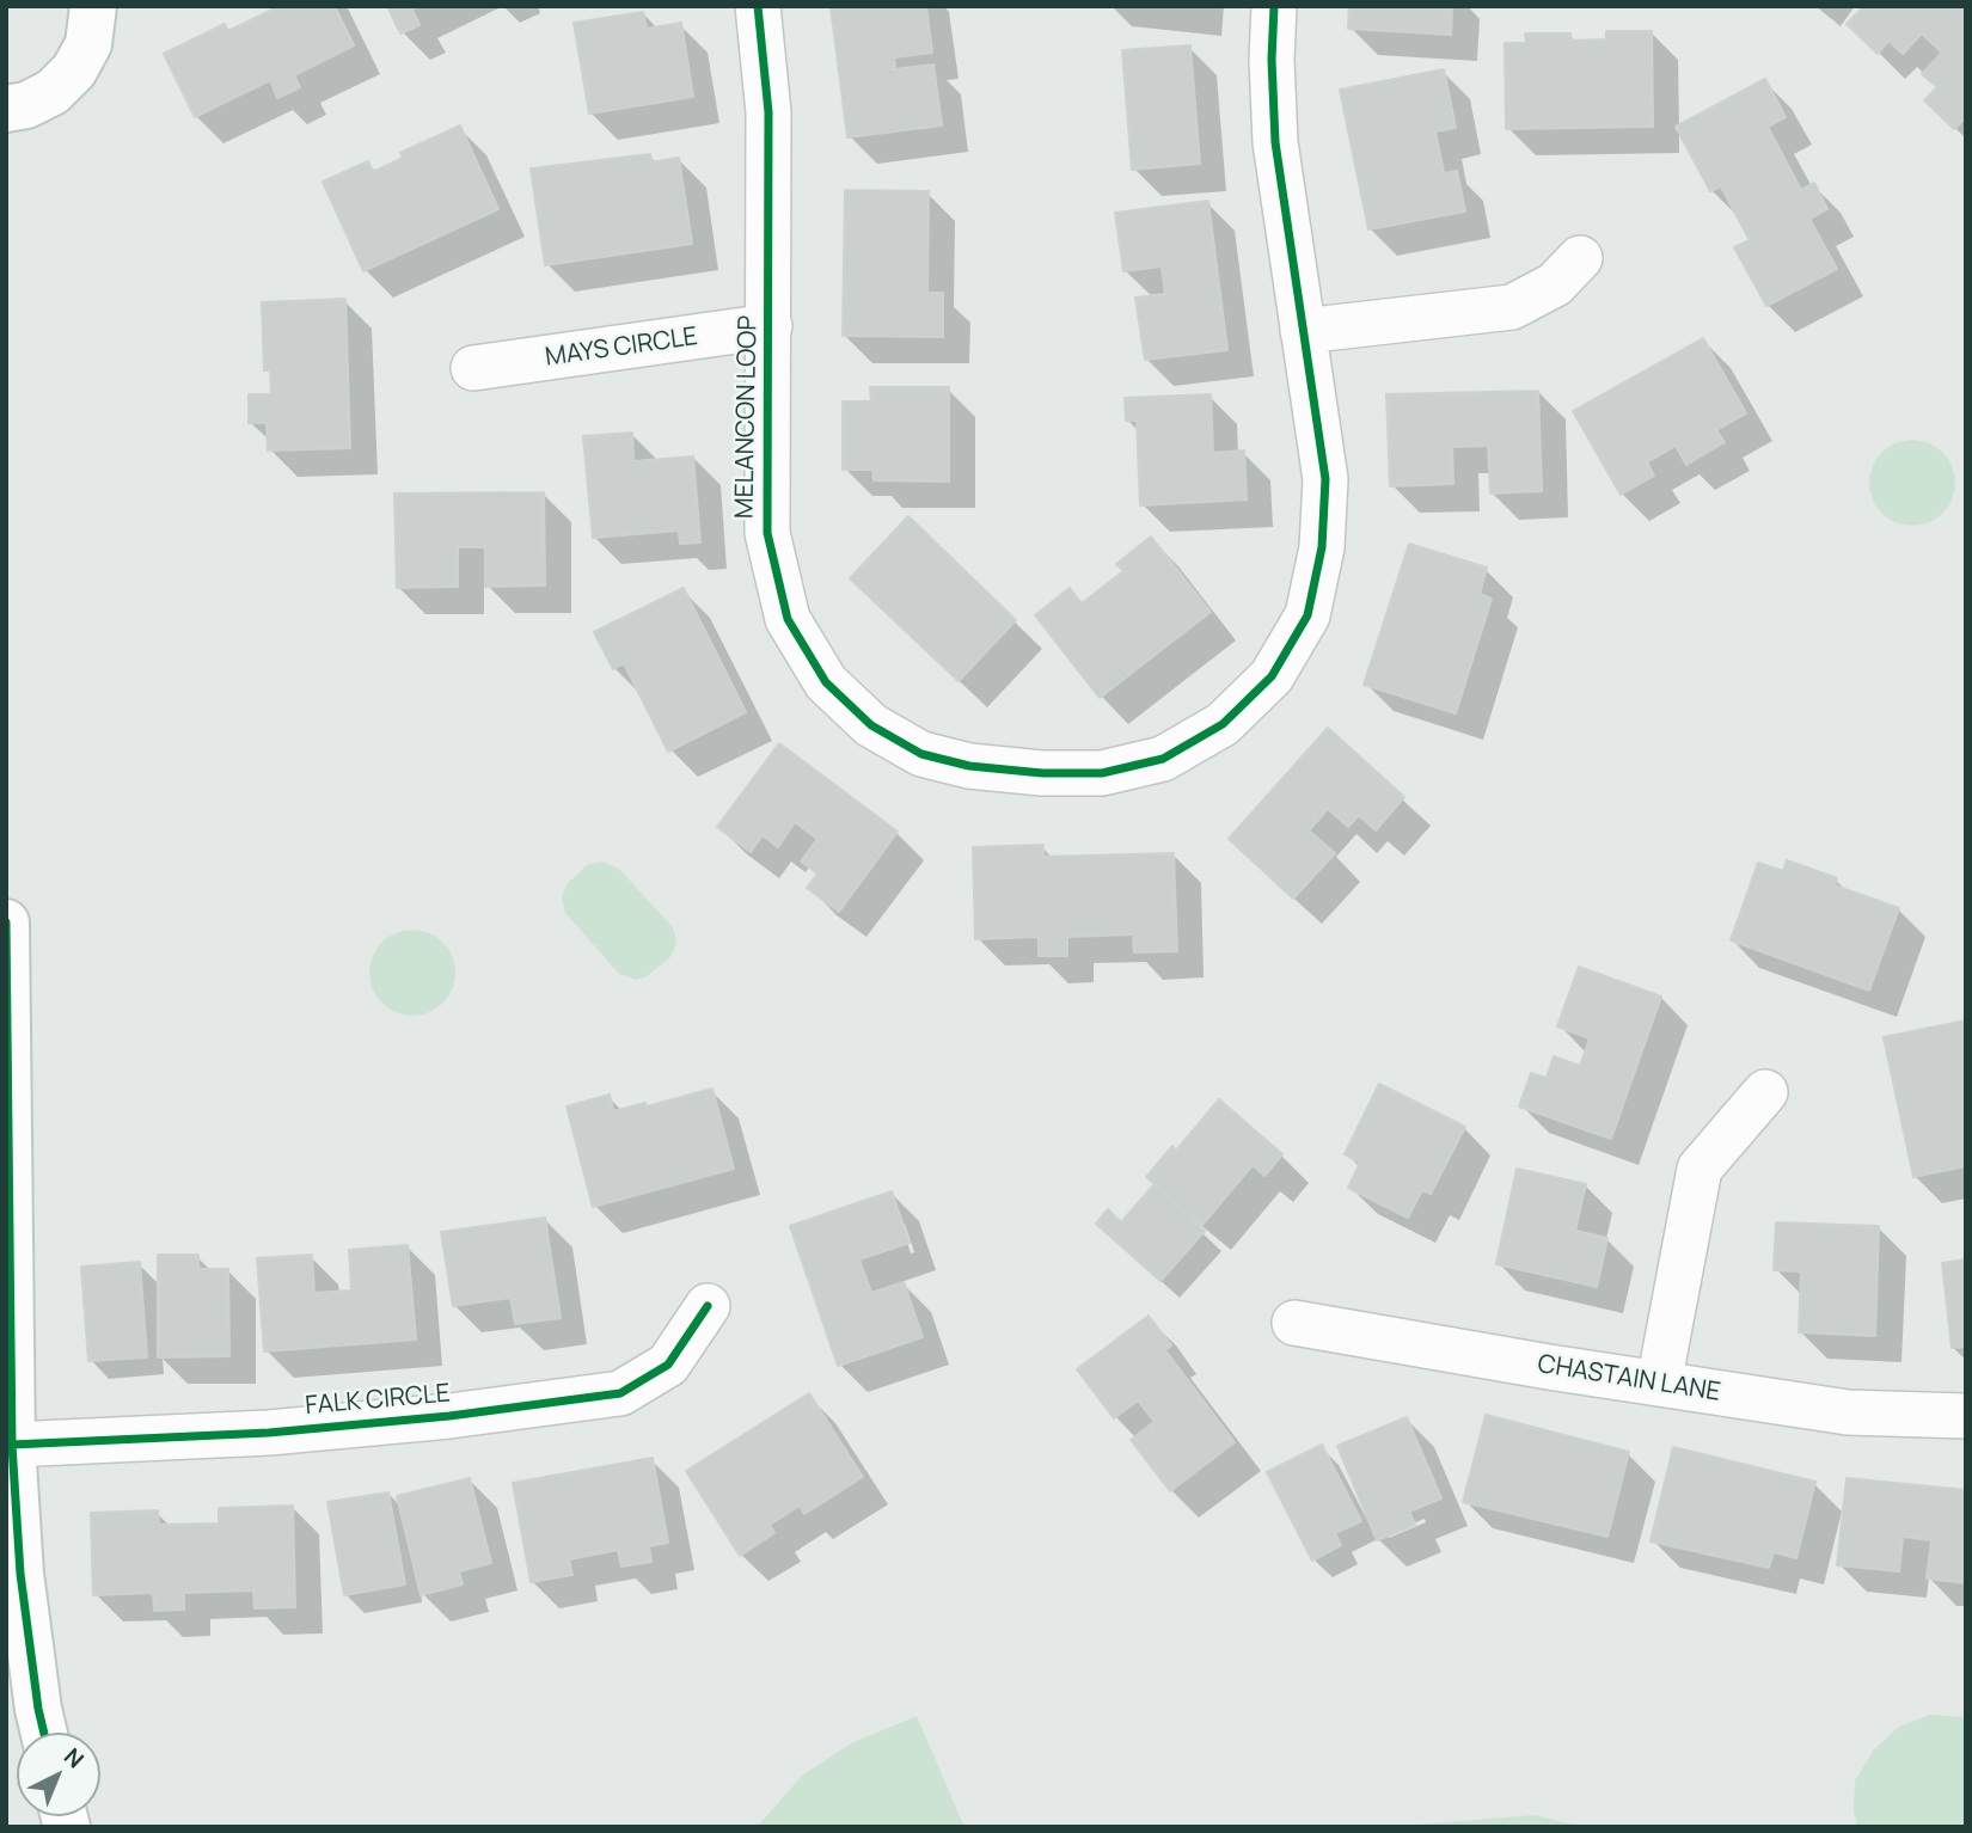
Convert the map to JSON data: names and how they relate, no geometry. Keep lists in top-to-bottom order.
{
  "streets": {
    "street": [
      "MAYS CIRCLE",
      "MELANCON LOOP",
      "CHASTAIN LANE",
      "FALK CIRCLE"
    ]
  },
  "crossings": [
    ["MAYS CIRCLE", "MELANCON LOOP"]
  ],
  "north": "top right"
}
